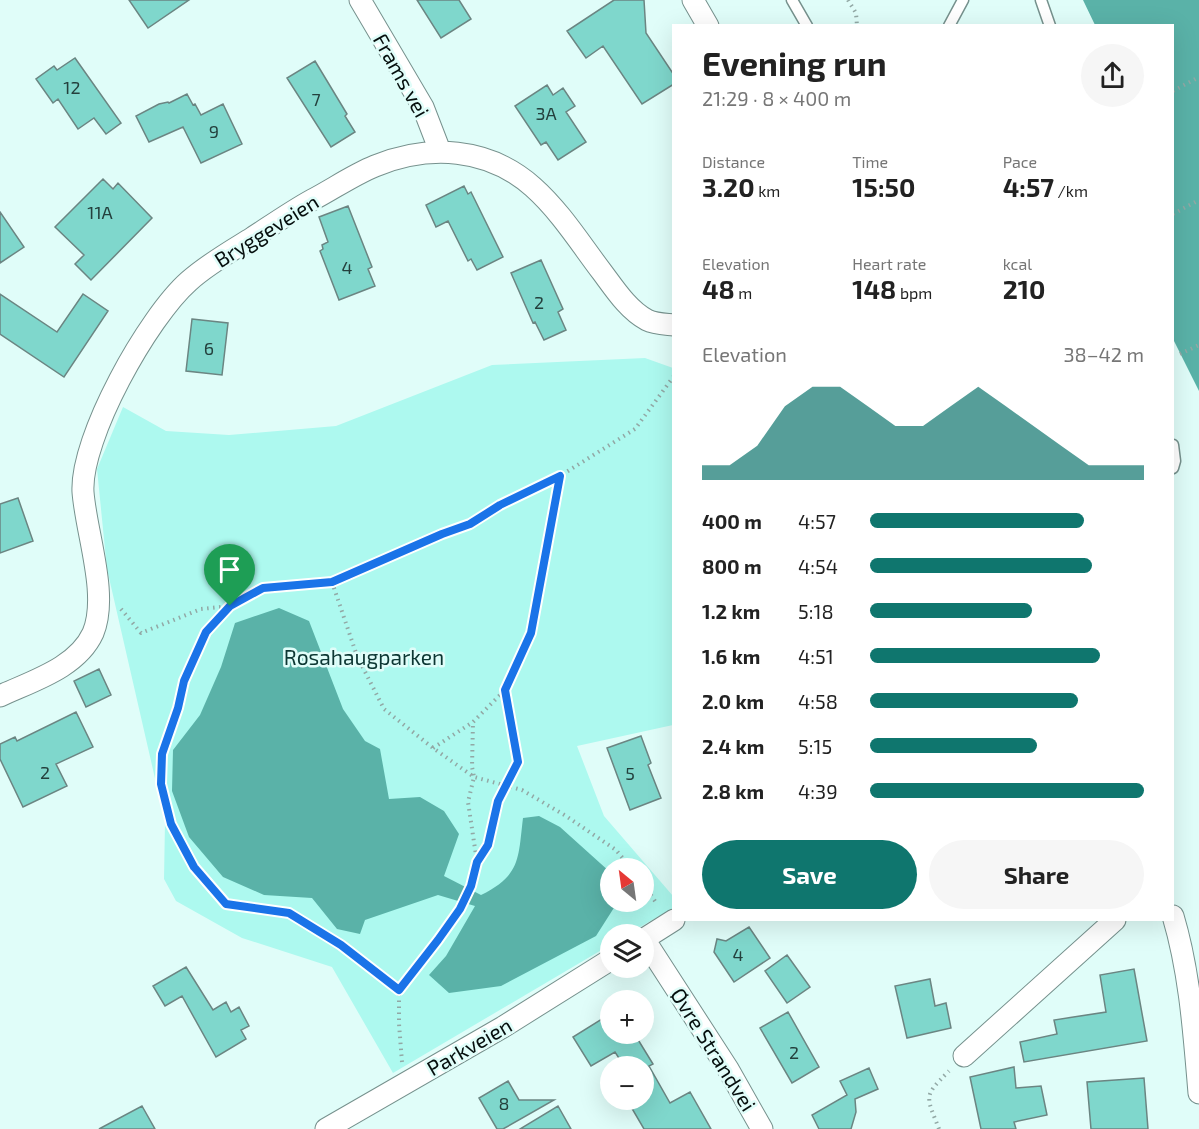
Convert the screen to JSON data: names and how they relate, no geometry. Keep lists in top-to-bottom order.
{
  "streets": {
    "street": [
      "Frams vei",
      "Bryggeveien",
      "Parkveien",
      "Øvre Strandvei"
    ]
  },
  "crossings": [
    ["Frams vei", "Bryggeveien"]
  ],
  "parks": ["Rosahaugparken"],
  "house_numbers": [
    "12",
    "7",
    "3A",
    "9",
    "11A",
    "4",
    "2",
    "6",
    "2",
    "5",
    "4",
    "2",
    "8"
  ],
  "north": "top left",
  "page": {
    "heading": ["Evening run", "21:29 · 8 × 400 m"],
    "stats": [
      ["Distance", "3.20 km"],
      ["Time", "15:50"],
      ["Pace", "4:57 /km"],
      ["Elevation", "48 m"],
      ["Heart rate", "148 bpm"],
      ["kcal", "210"]
    ],
    "chart": ["Elevation", "38–42 m"],
    "list": [
      {
        "name": "400 m",
        "note": "4:57"
      },
      {
        "name": "800 m",
        "note": "4:54"
      },
      {
        "name": "1.2 km",
        "note": "5:18"
      },
      {
        "name": "1.6 km",
        "note": "4:51"
      },
      {
        "name": "2.0 km",
        "note": "4:58"
      },
      {
        "name": "2.4 km",
        "note": "5:15"
      },
      {
        "name": "2.8 km",
        "note": "4:39"
      }
    ],
    "buttons": ["Save", "Share"],
    "map_buttons": ["+", "−"]
  }
}
